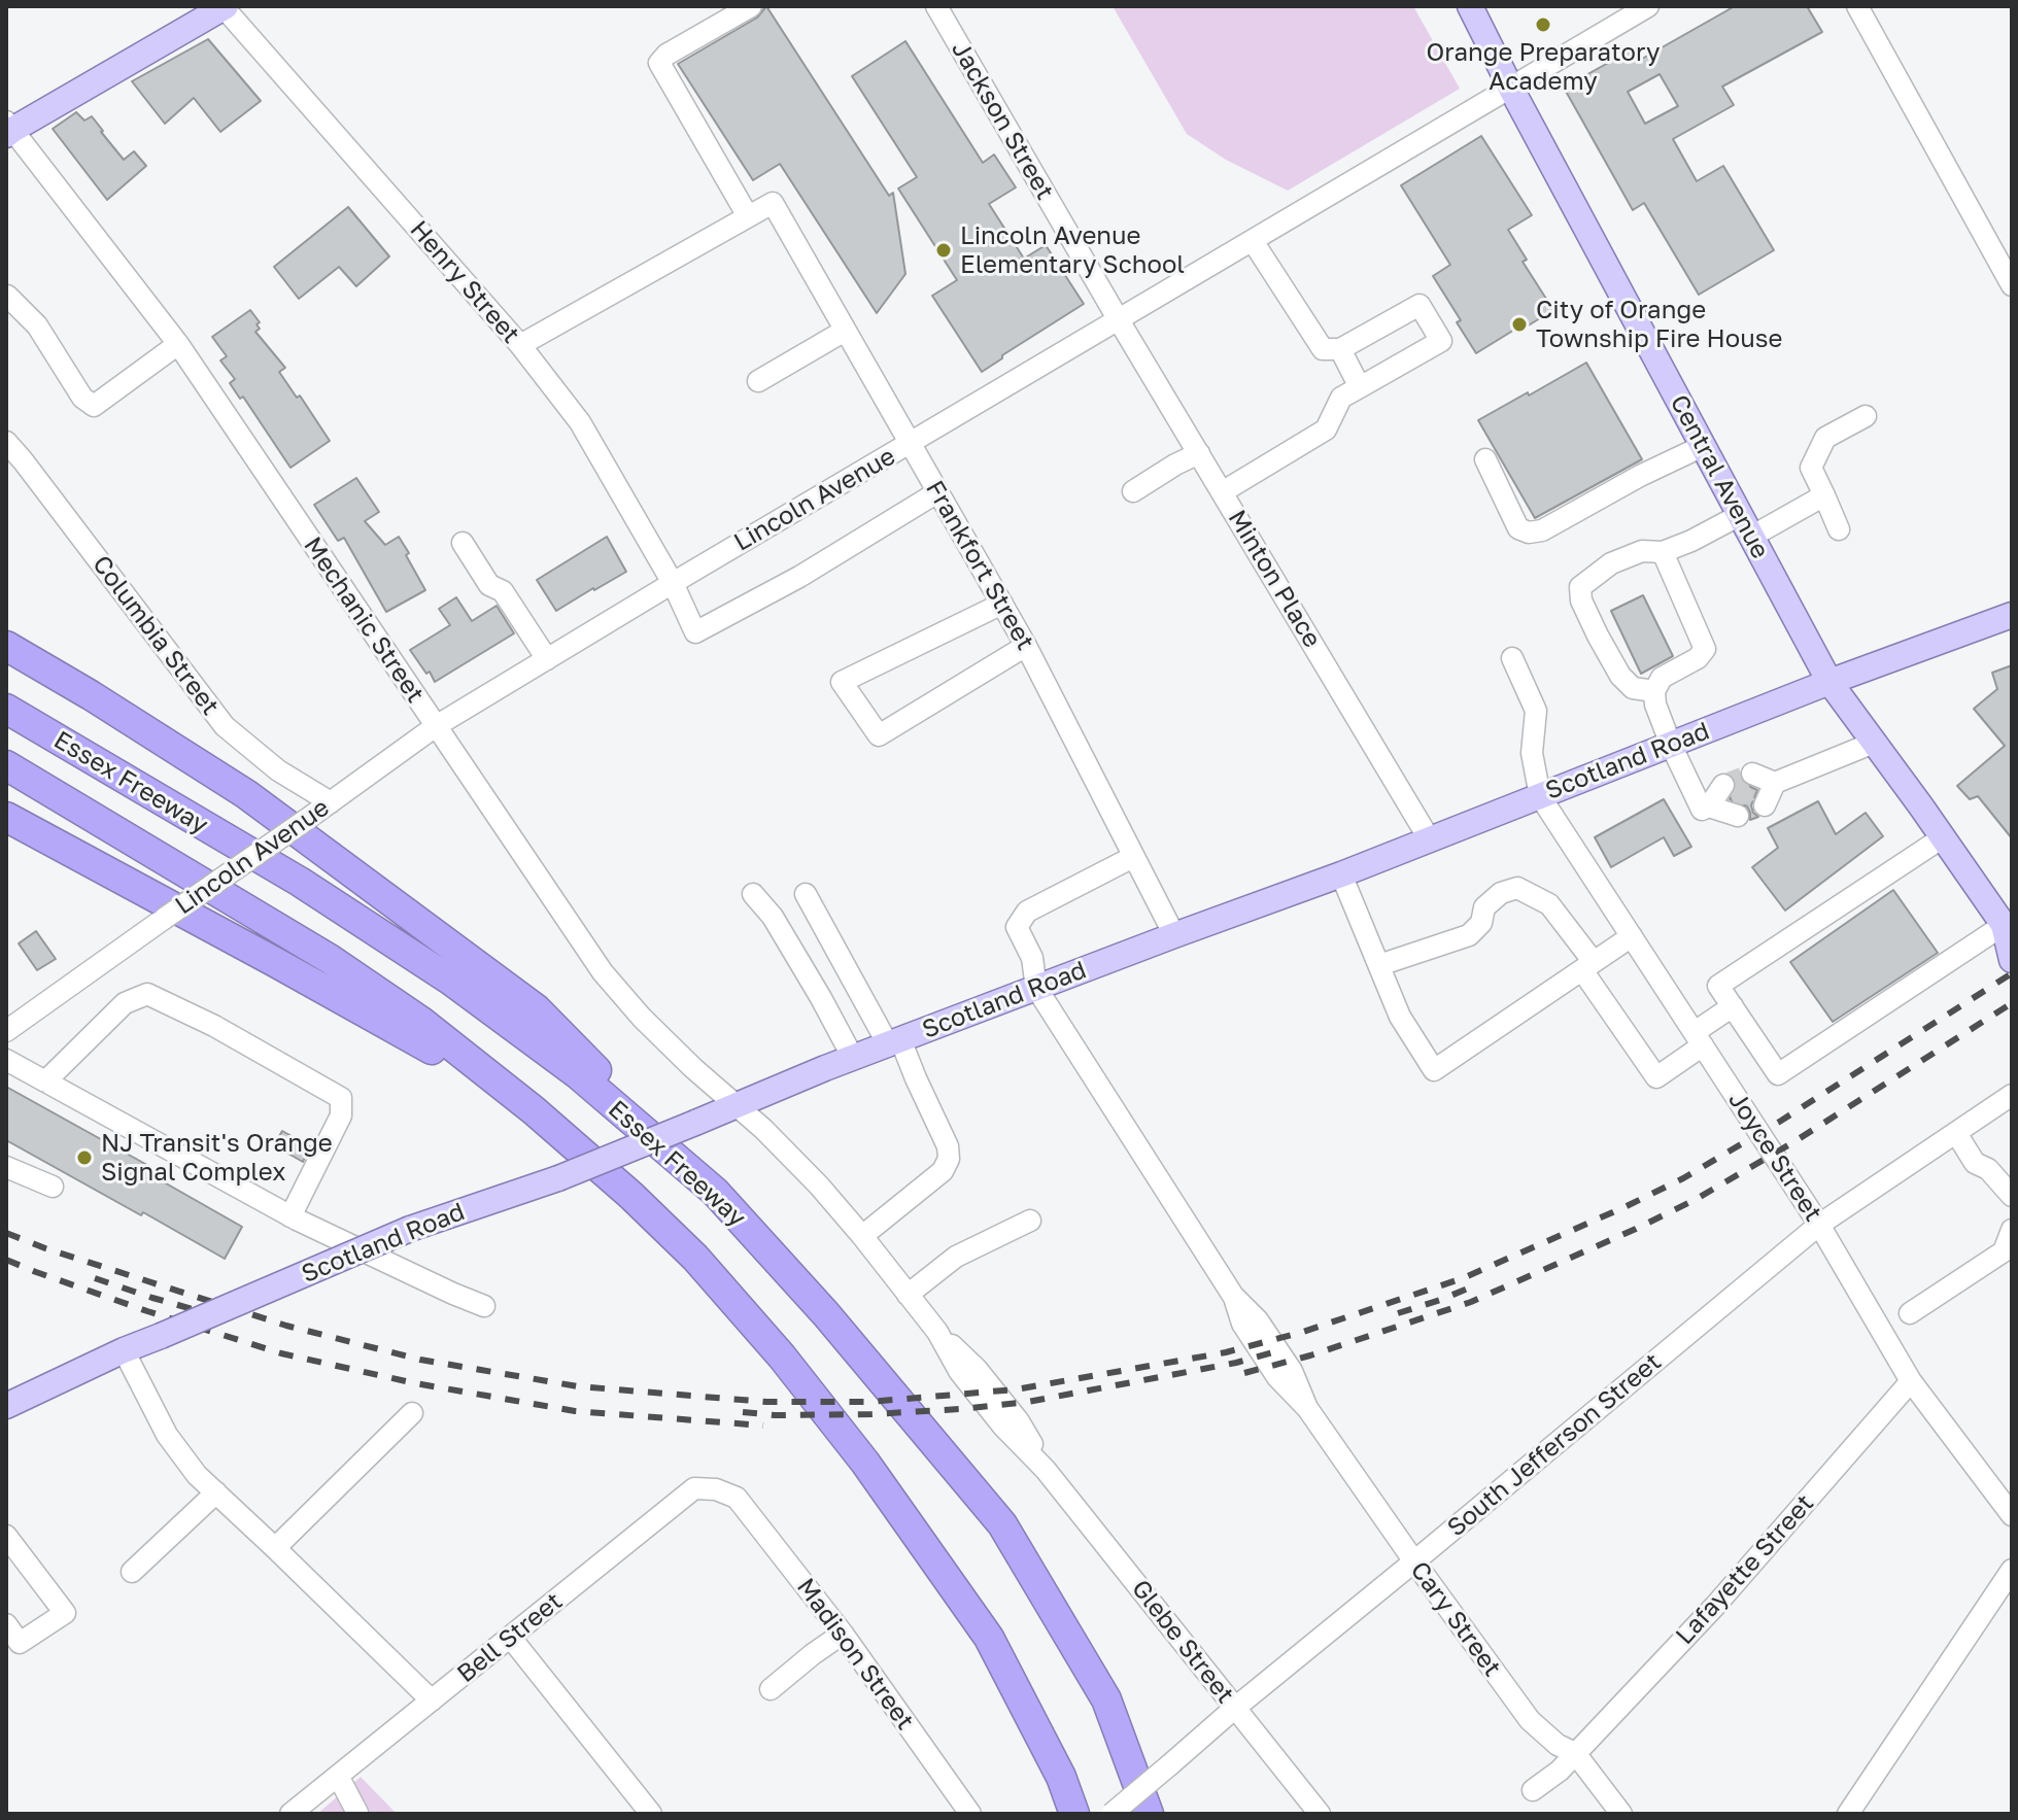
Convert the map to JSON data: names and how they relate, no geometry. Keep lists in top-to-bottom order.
{
  "streets": {
    "highway": ["Essex Freeway"],
    "main road": ["Central Avenue", "Scotland Road"],
    "street": [
      "Jackson Street",
      "Henry Street",
      "Lincoln Avenue",
      "Frankfort Street",
      "Minton Place",
      "Mechanic Street",
      "Columbia Street",
      "Joyce Street",
      "South Jefferson Street",
      "Lafayette Street",
      "Cary Street",
      "Bell Street",
      "Glebe Street",
      "Madison Street"
    ]
  },
  "crossings": [
    ["Jackson Street", "Lincoln Avenue"],
    ["Jackson Street", "Minton Place"],
    ["Henry Street", "Lincoln Avenue"],
    ["Henry Street", "Frankfort Street"],
    ["Central Avenue", "Lincoln Avenue"],
    ["Central Avenue", "Scotland Road"],
    ["Lincoln Avenue", "Frankfort Street"],
    ["Lincoln Avenue", "Minton Place"],
    ["Lincoln Avenue", "Mechanic Street"],
    ["Lincoln Avenue", "Columbia Street"],
    ["Frankfort Street", "Scotland Road"],
    ["Frankfort Street", "Cary Street"],
    ["Minton Place", "Scotland Road"],
    ["Mechanic Street", "Scotland Road"],
    ["Mechanic Street", "Glebe Street"],
    ["Scotland Road", "Joyce Street"],
    ["Scotland Road", "Cary Street"],
    ["Scotland Road", "Glebe Street"],
    ["Joyce Street", "South Jefferson Street"],
    ["Joyce Street", "Lafayette Street"],
    ["South Jefferson Street", "Cary Street"],
    ["South Jefferson Street", "Glebe Street"],
    ["Lafayette Street", "Cary Street"],
    ["Bell Street", "Madison Street"]
  ],
  "places": [
    "Orange Preparatory Academy",
    "Lincoln Avenue Elementary School",
    "City of Orange Township Fire House",
    "NJ Transit's Orange Signal Complex"
  ]
}
